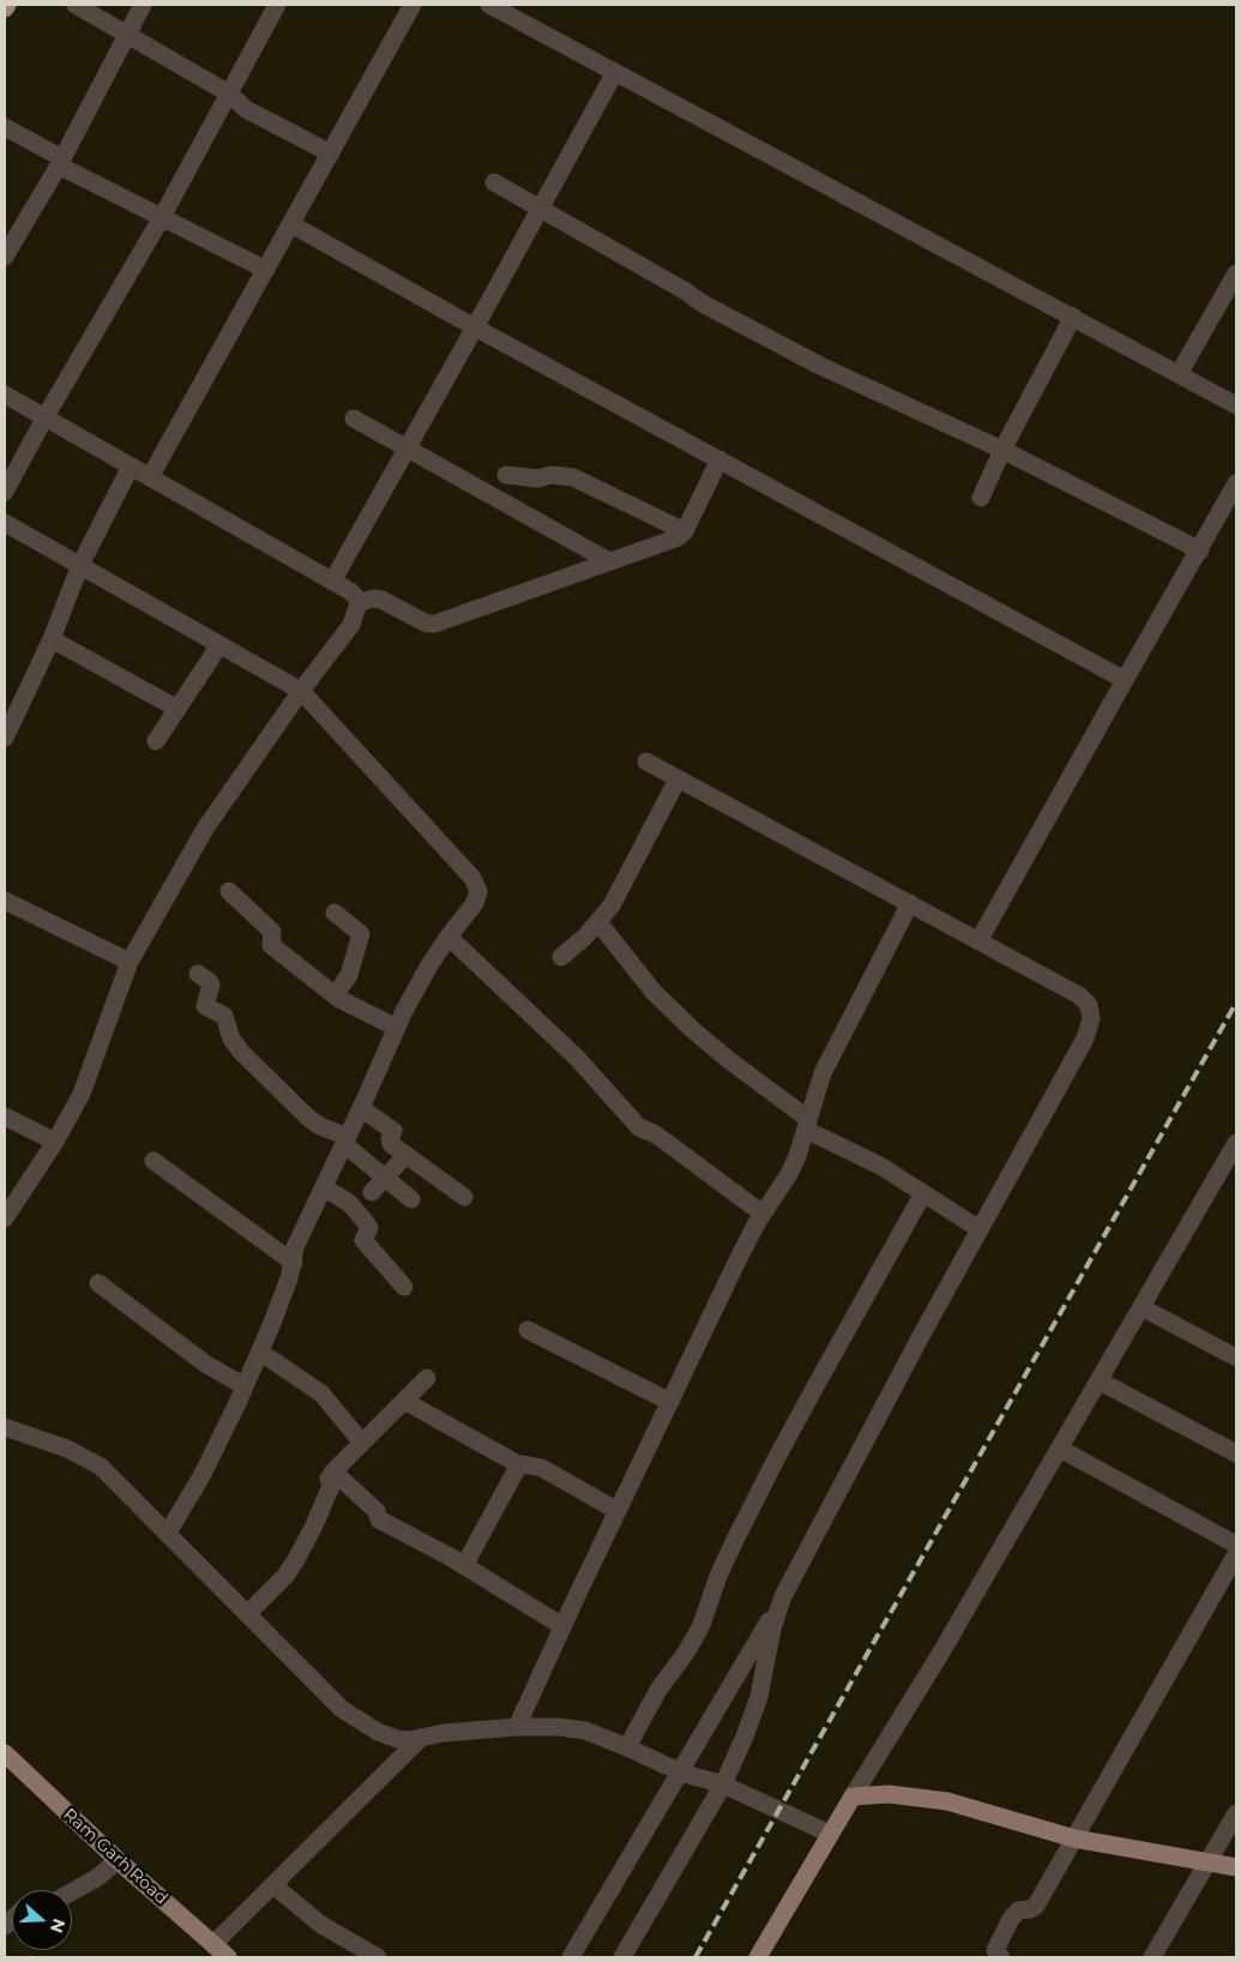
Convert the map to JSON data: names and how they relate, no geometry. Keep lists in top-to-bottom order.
{
  "streets": {
    "main road": ["Ram Garh Road"]
  },
  "north": "right"
}
